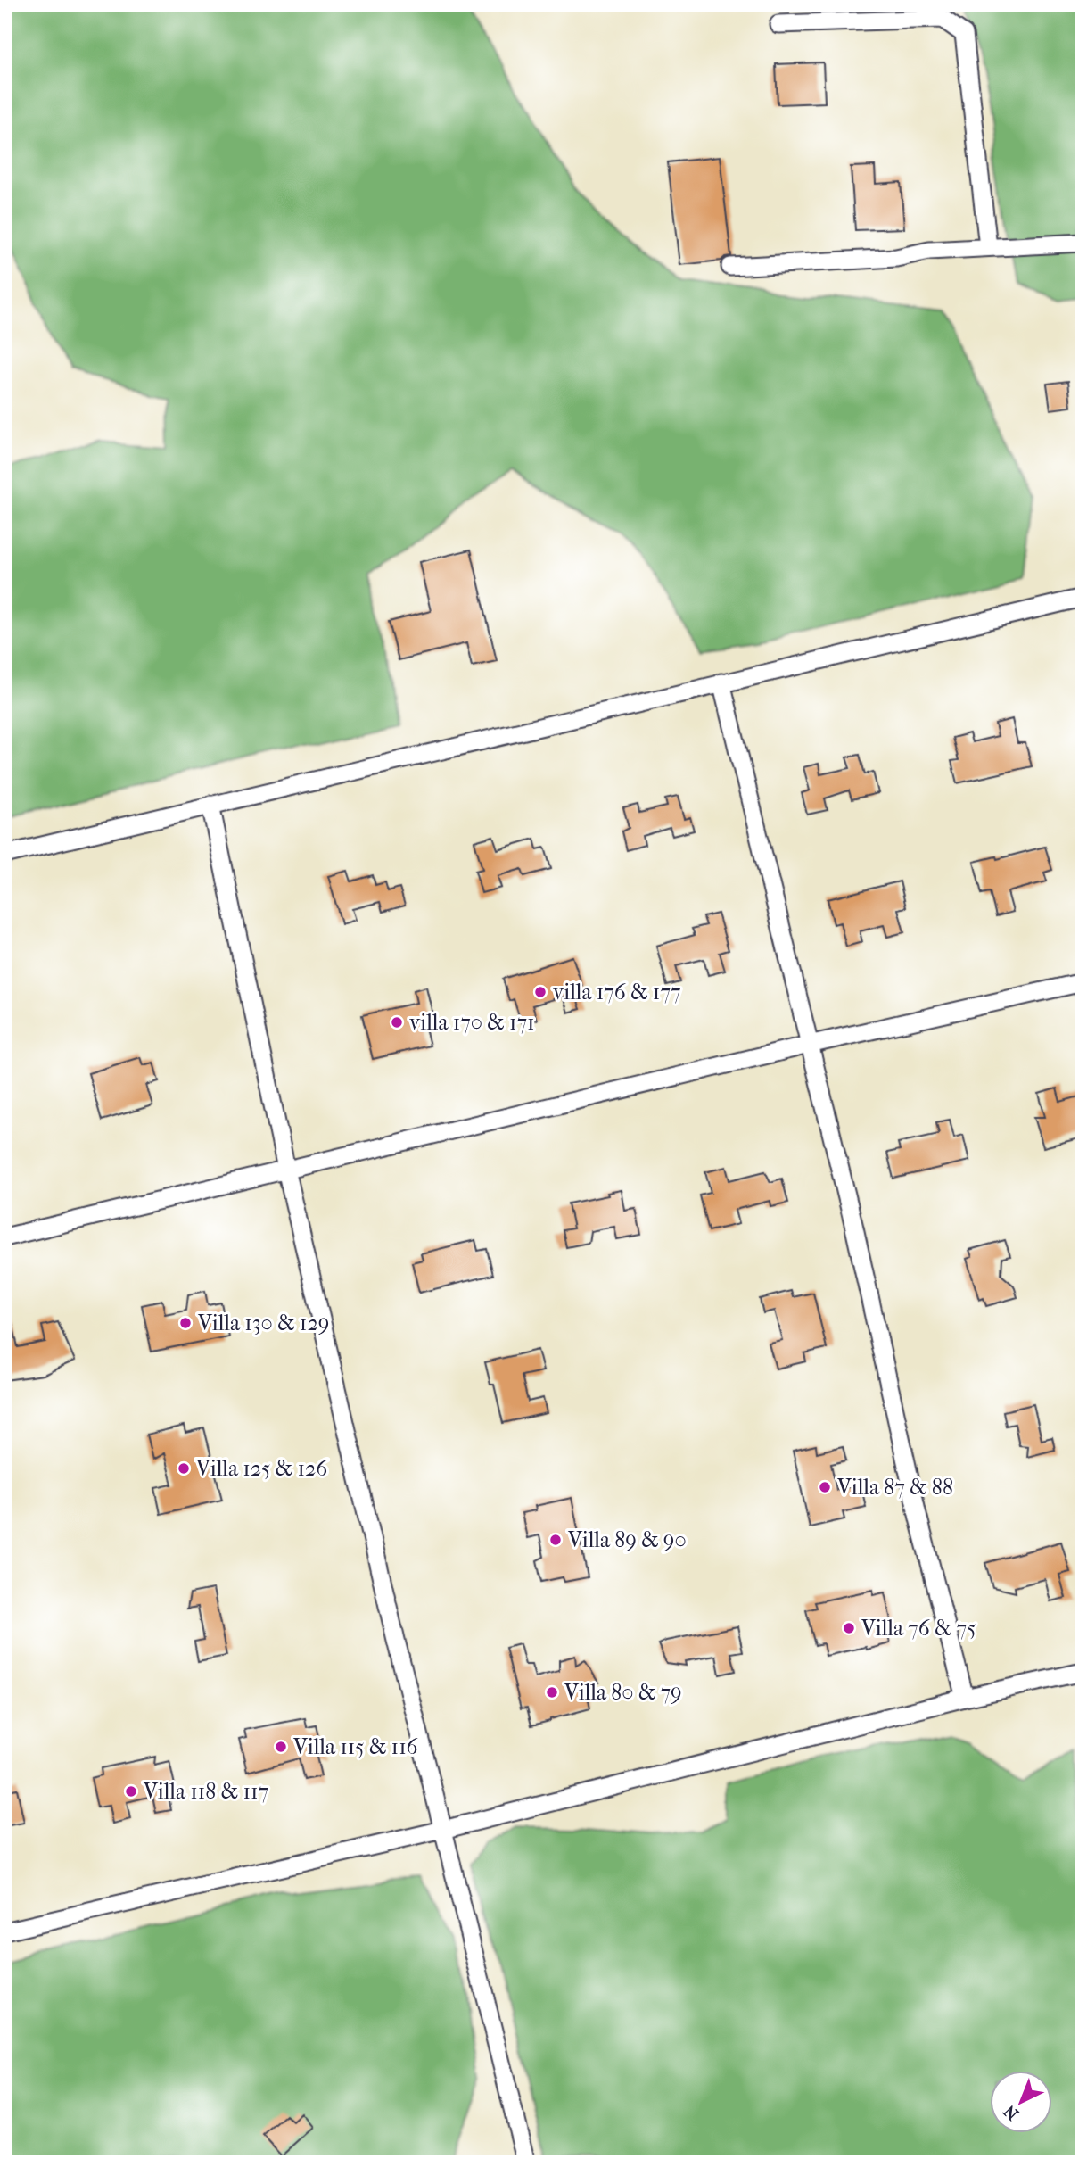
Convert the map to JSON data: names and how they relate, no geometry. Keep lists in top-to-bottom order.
{
  "places": [
    "villa 176 & 177",
    "villa 170 & 171",
    "Villa 130 & 129",
    "Villa 125 & 126",
    "Villa 87 & 88",
    "Villa 89 & 90",
    "Villa 76 & 75",
    "Villa 80 & 79",
    "Villa 115 & 116",
    "Villa 118 & 117"
  ],
  "north": "bottom left"
}
